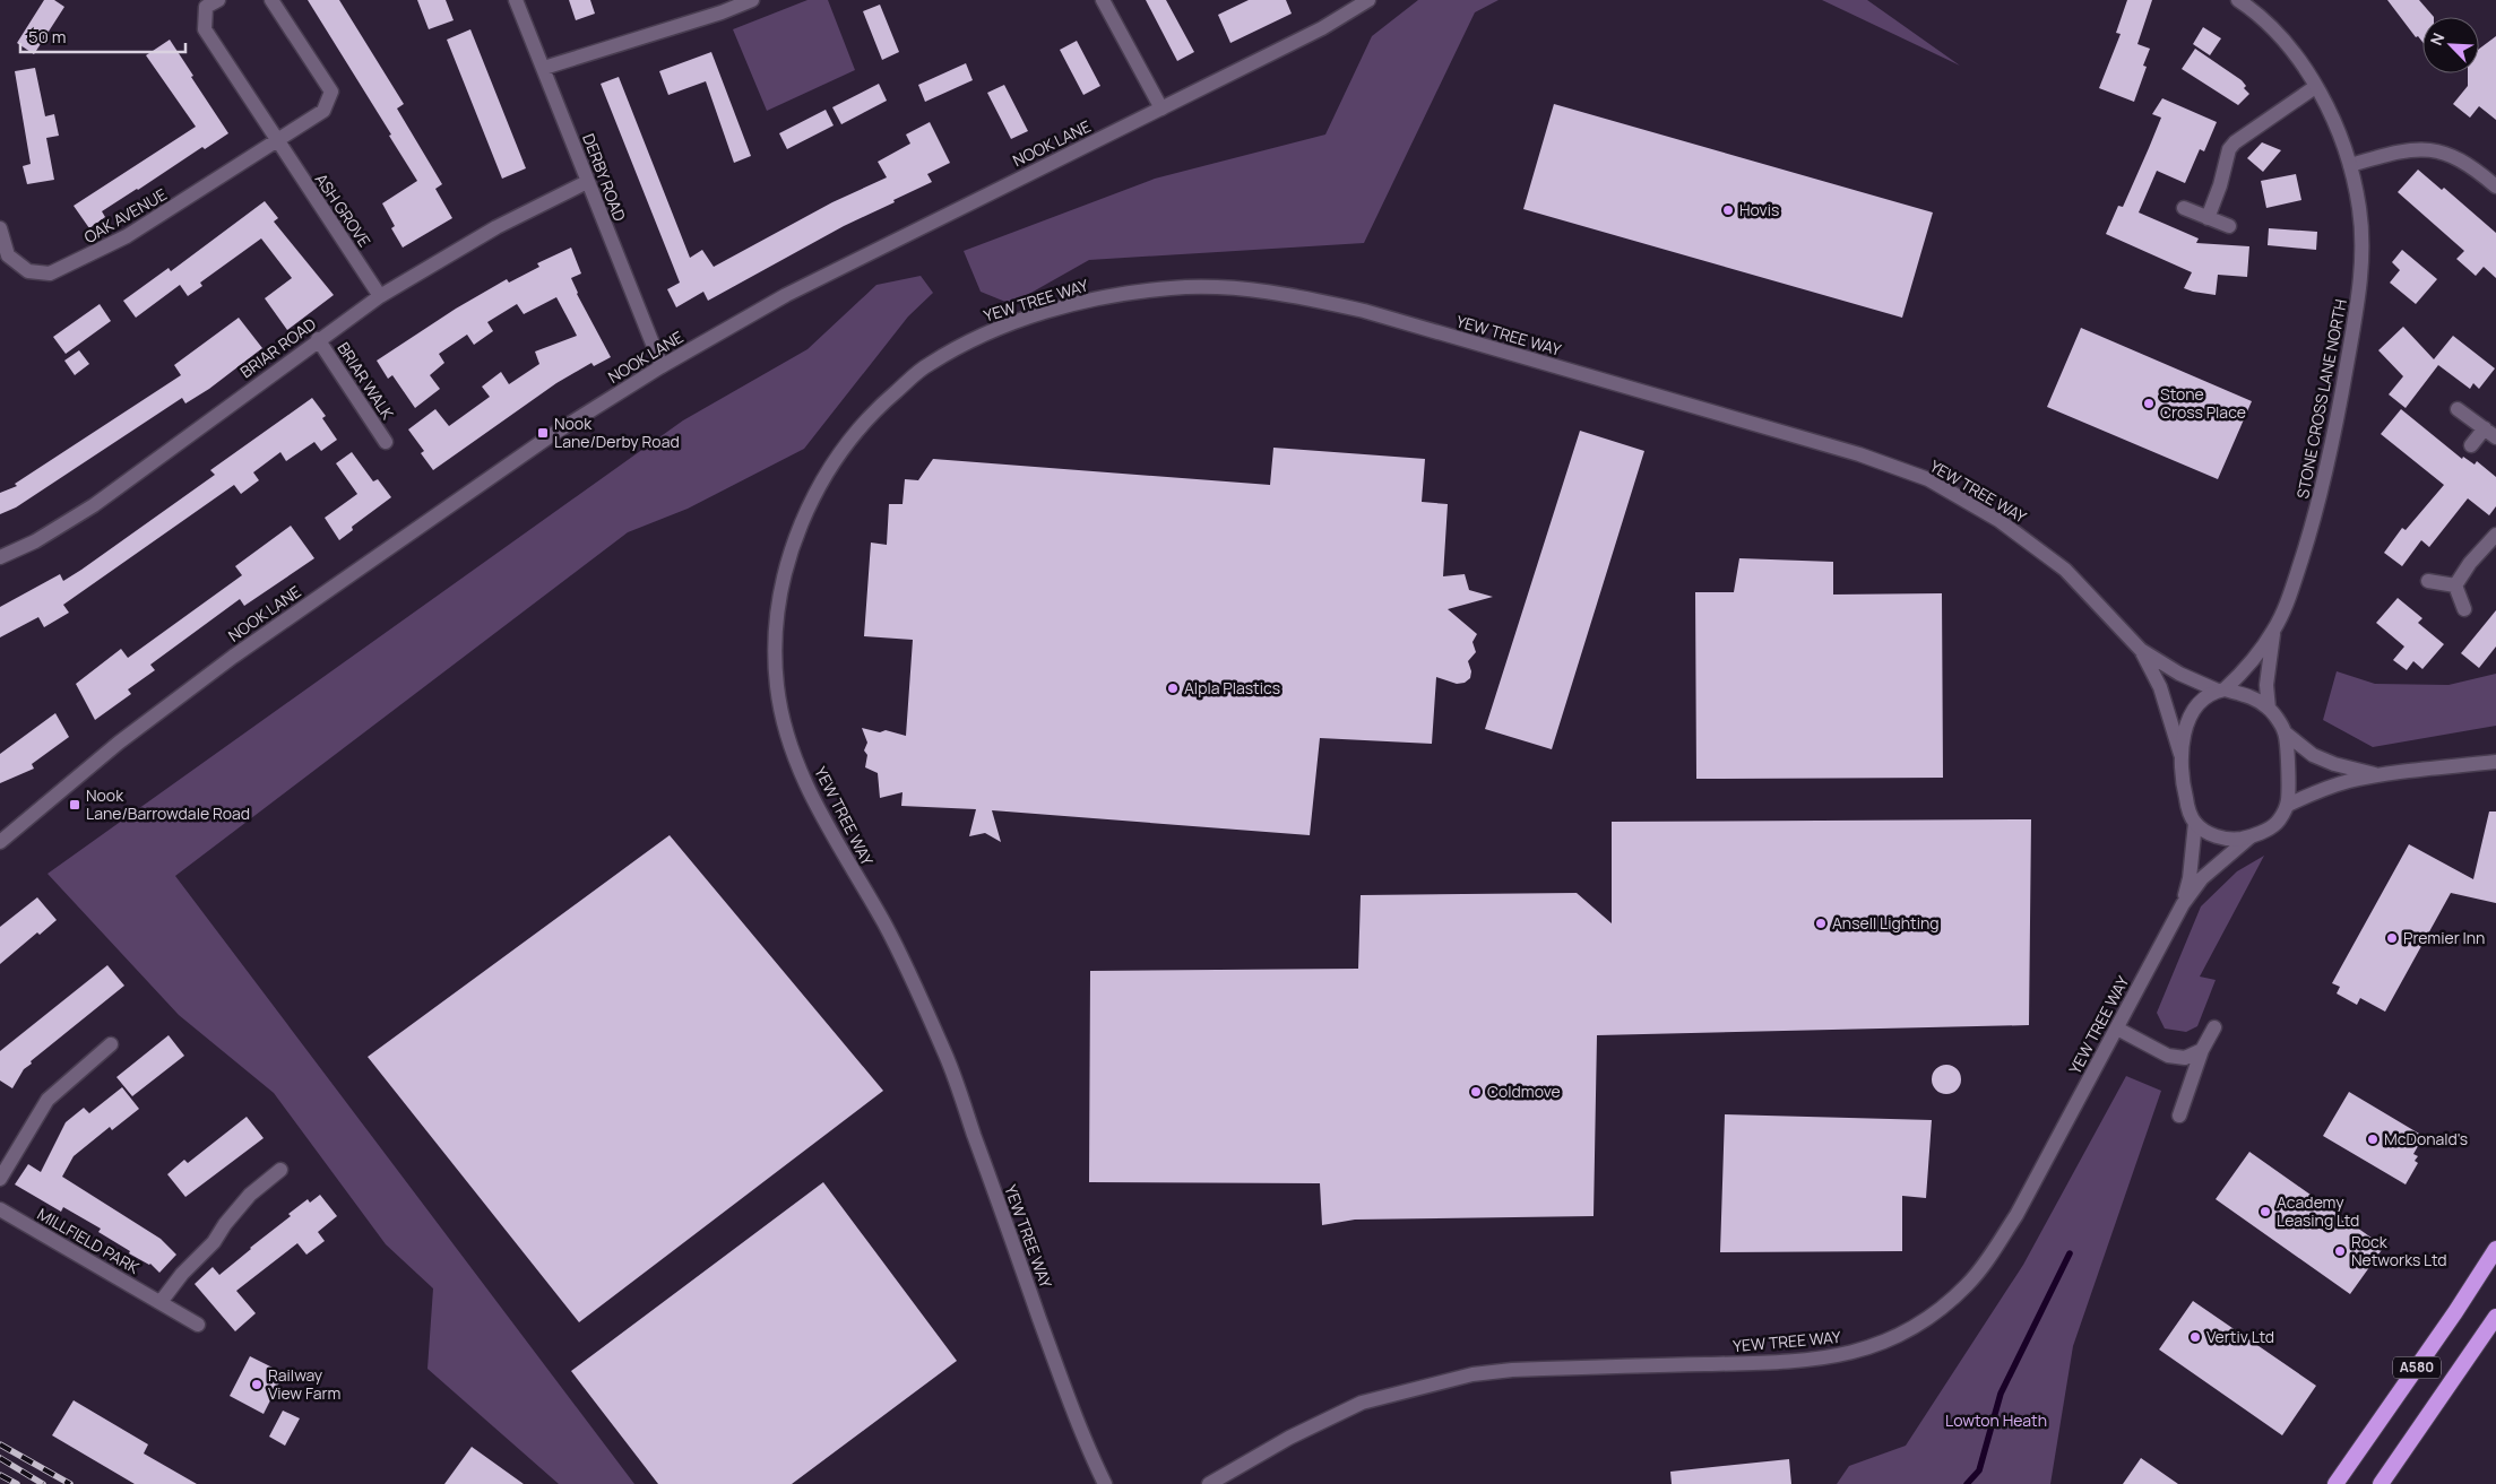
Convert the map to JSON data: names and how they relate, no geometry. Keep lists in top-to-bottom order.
{
  "streets": {
    "highway": ["A580"],
    "street": [
      "NOOK LANE",
      "DERBY ROAD",
      "ASH GROVE",
      "OAK AVENUE",
      "YEW TREE WAY",
      "BRIAR ROAD",
      "BRIAR WALK",
      "STONE CROSS LANE NORTH",
      "MILLFIELD PARK"
    ]
  },
  "crossings": [
    ["NOOK LANE", "DERBY ROAD"],
    ["DERBY ROAD", "BRIAR ROAD"],
    ["ASH GROVE", "OAK AVENUE"],
    ["ASH GROVE", "BRIAR ROAD"],
    ["YEW TREE WAY", "STONE CROSS LANE NORTH"],
    ["BRIAR ROAD", "BRIAR WALK"]
  ],
  "parks": ["Lowton Heath"],
  "places": {
    "other": [
      "Hovis",
      "Stone Cross Place",
      "Alpla Plastics",
      "Ansell Lighting",
      "Premier Inn",
      "Coldmove",
      "McDonald's",
      "Academy Leasing Ltd",
      "Rock Networks Ltd",
      "Vertiv Ltd",
      "Railway View Farm"
    ],
    "transit": ["Nook Lane/Derby Road", "Nook Lane/Barrowdale Road"]
  },
  "scale_bar": "50 m",
  "north": "top left"
}
